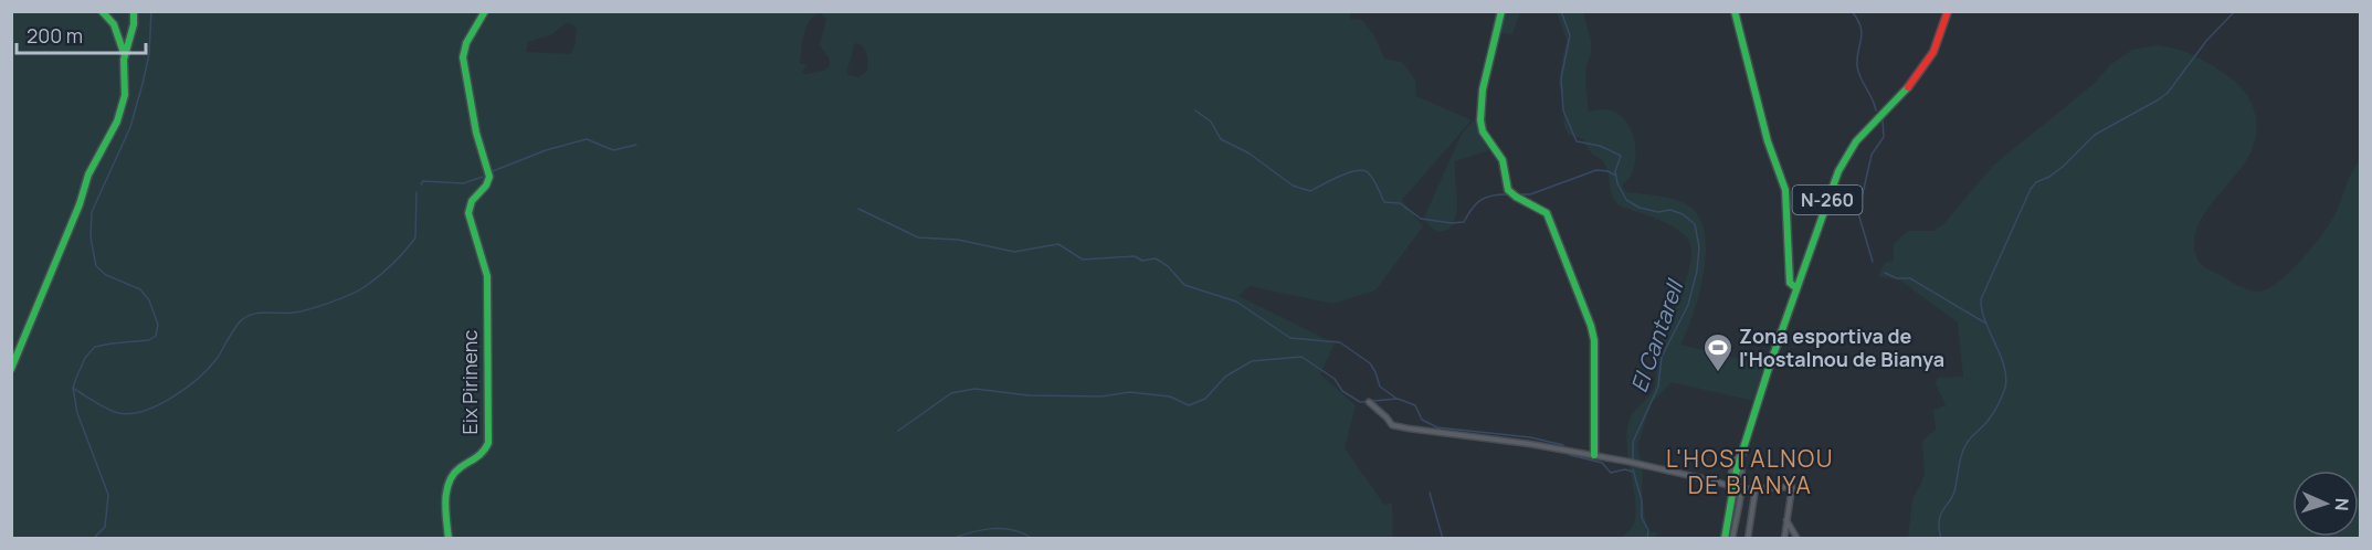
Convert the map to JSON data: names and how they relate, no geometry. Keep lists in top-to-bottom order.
{
  "streets": {
    "street": ["N-260", "Eix Pirinenc"]
  },
  "districts": ["L'HOSTALNOU DE BIANYA"],
  "water": ["El Cantarell"],
  "places": {
    "sports": ["Zona esportiva de l'Hostalnou de Bianya"]
  },
  "scale_bar": "200 m",
  "north": "right"
}
